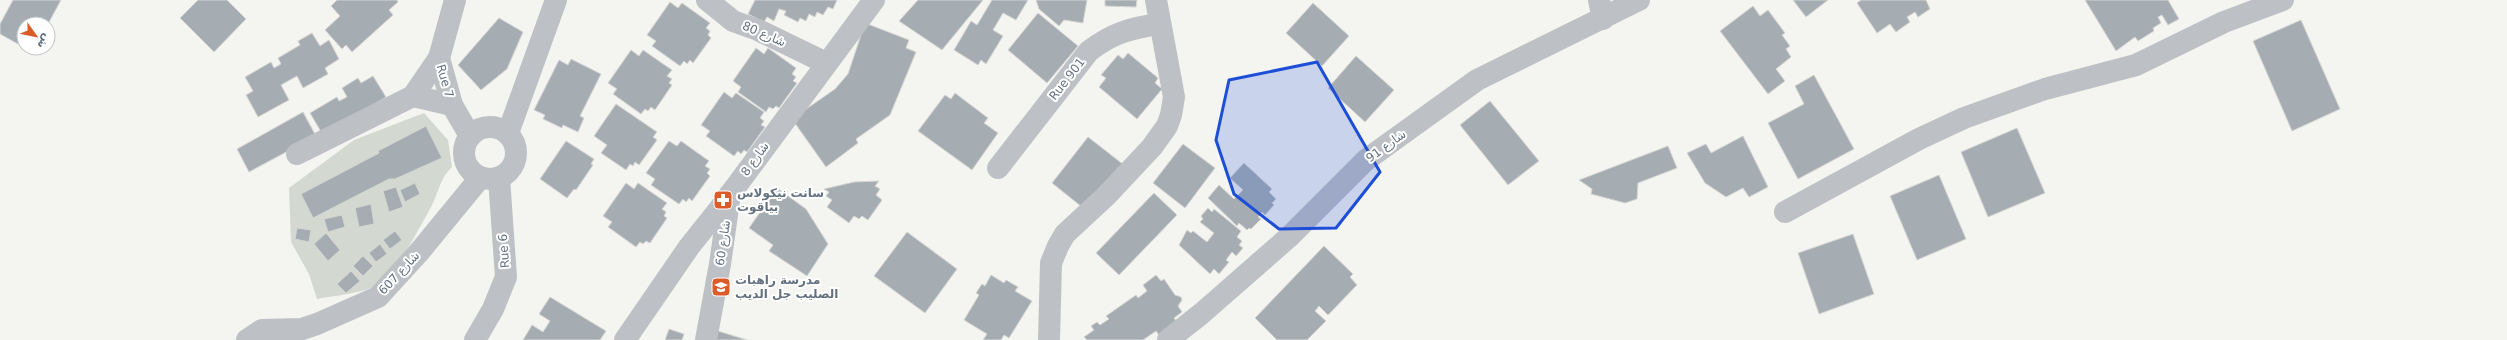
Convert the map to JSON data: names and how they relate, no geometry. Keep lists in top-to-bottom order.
{
  "streets": {
    "street": [
      "شارع 80",
      "Rue 901",
      "Rue 7",
      "شارع 91",
      "شارع 8",
      "شارع 60",
      "Rue 6",
      "شارع 607"
    ]
  },
  "crossings": [
    ["شارع 80", "شارع 8"],
    ["Rue 7", "Rue 6"],
    ["Rue 7", "شارع 607"],
    ["شارع 8", "شارع 60"],
    ["Rue 6", "شارع 607"]
  ],
  "places": {
    "pharmacy": ["سانت نيكولاس بياقوت"],
    "school or university": ["مدرسة راهبات الصليب جل الديب"]
  },
  "north": "bottom right"
}
